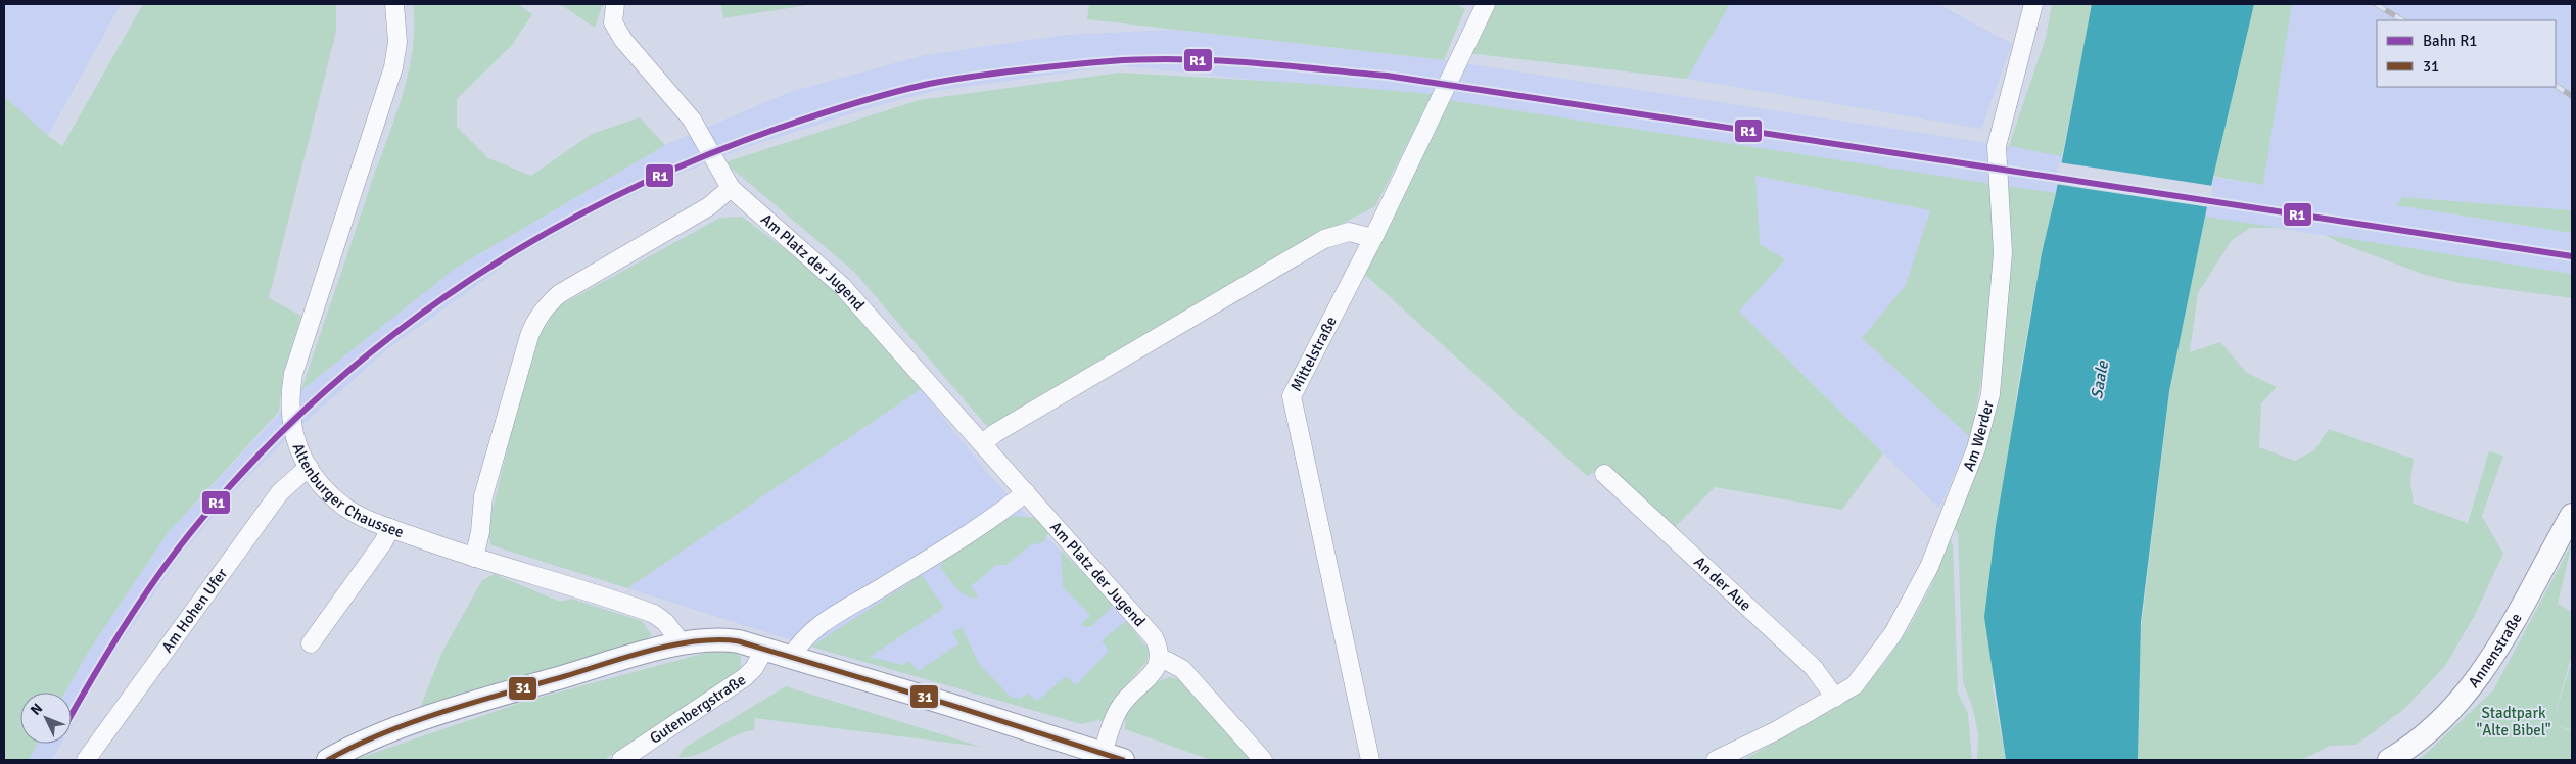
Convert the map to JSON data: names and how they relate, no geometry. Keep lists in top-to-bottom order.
{
  "streets": {
    "main road": ["Annenstraße"],
    "street": [
      "Am Platz der Jugend",
      "Mittelstraße",
      "Am Werder",
      "Altenburger Chaussee",
      "An der Aue",
      "Am Hohen Ufer",
      "Gutenbergstraße"
    ]
  },
  "crossings": [
    ["Am Werder", "An der Aue"],
    ["Altenburger Chaussee", "Am Hohen Ufer"]
  ],
  "water": ["Saale"],
  "parks": ["Stadtpark \"Alte Bibel\""],
  "lines": ["rail line R1", "transit line 31"],
  "legend": ["Bahn R1", "31"],
  "north": "top left"
}
